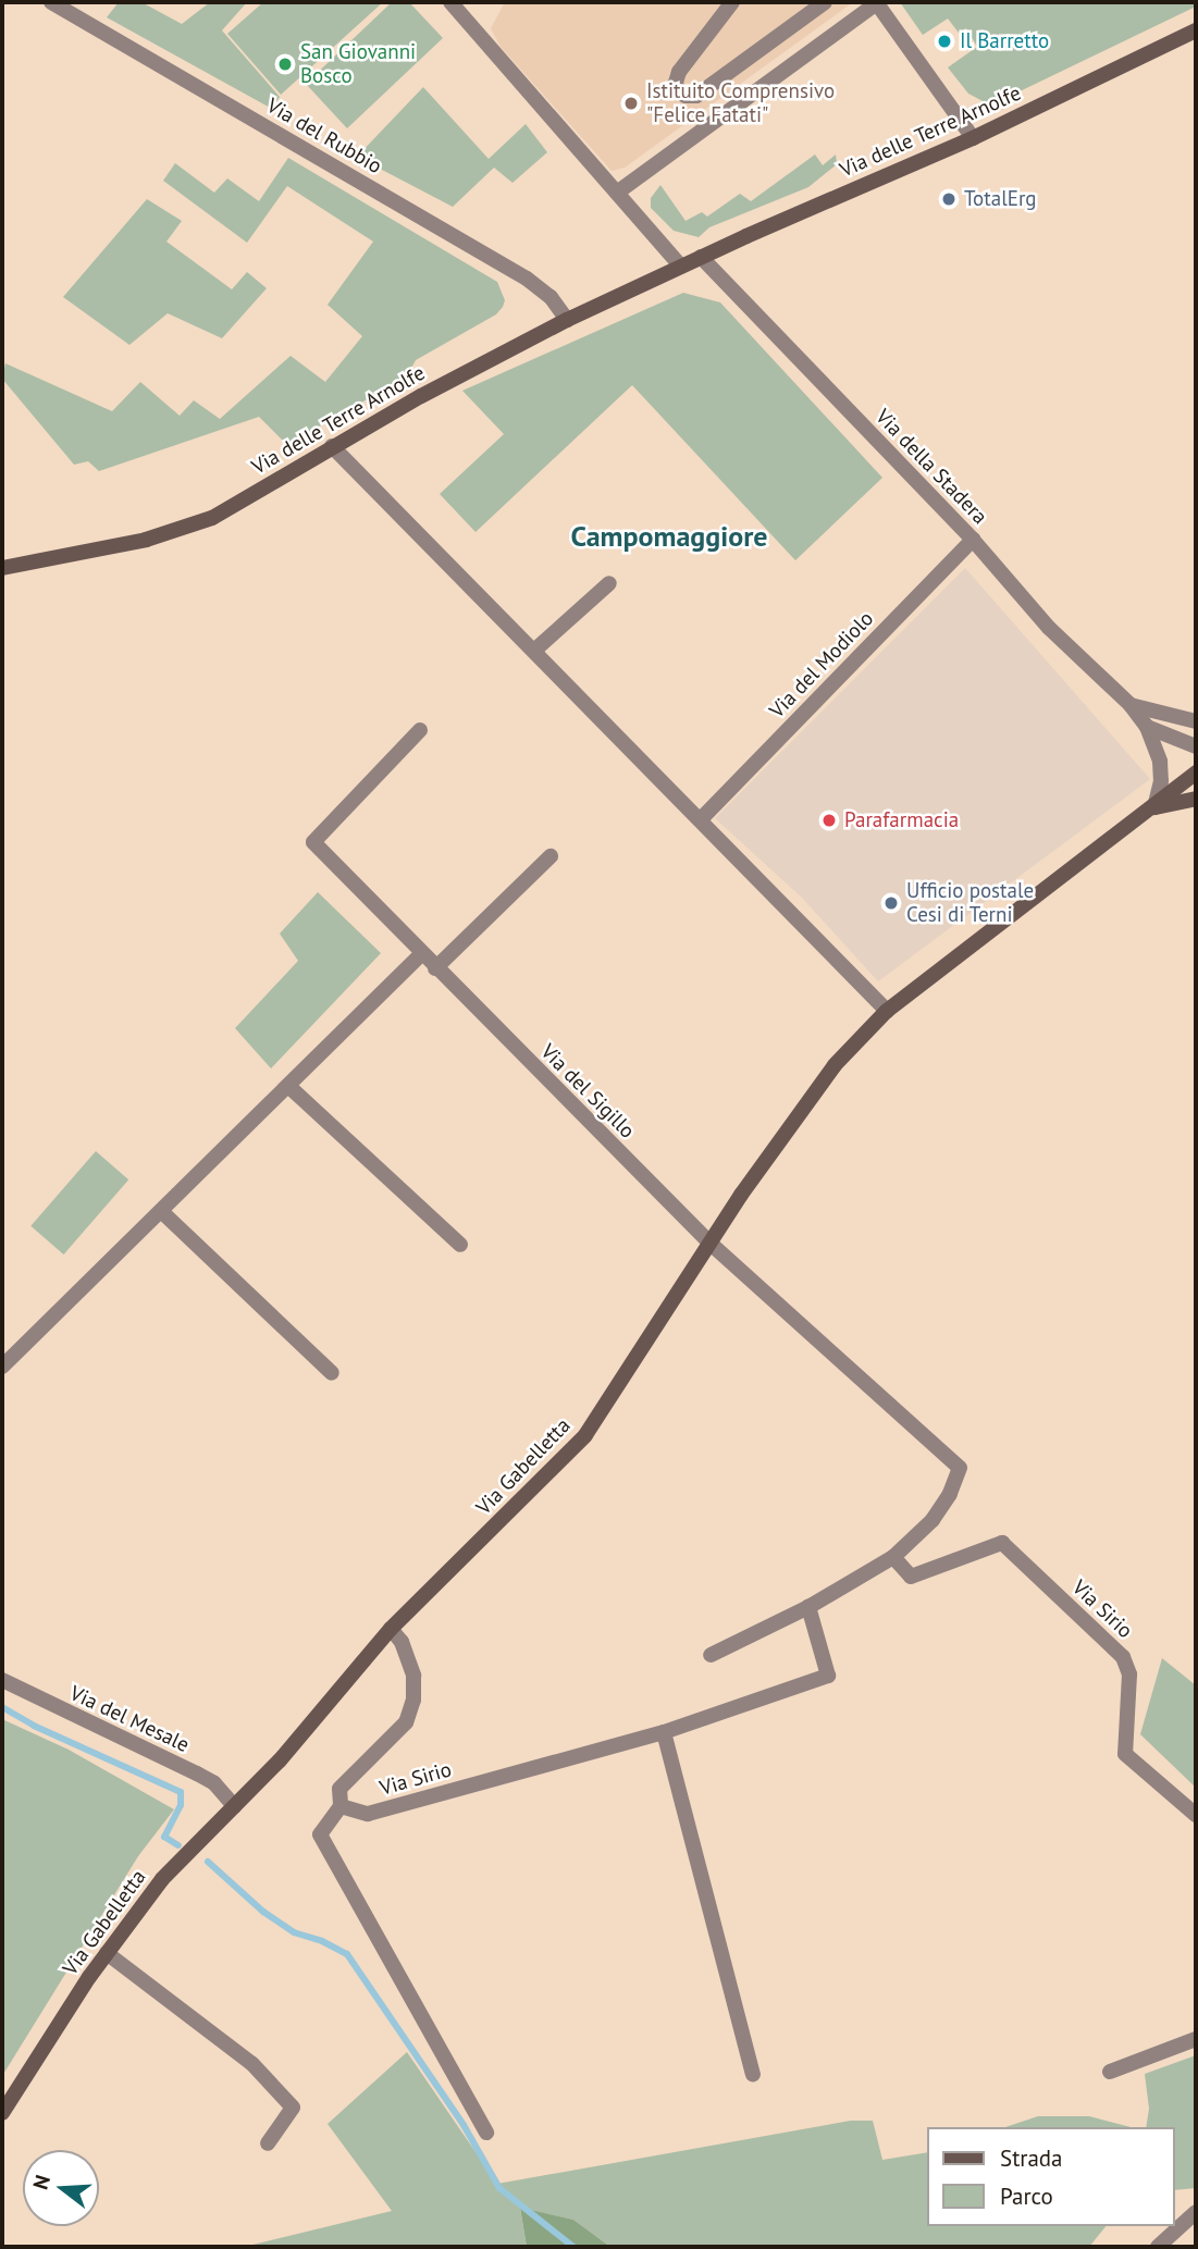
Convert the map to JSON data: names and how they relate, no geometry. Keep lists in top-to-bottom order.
{
  "streets": {
    "street": [
      "Via delle Terre Arnolfe",
      "Via del Rubbio",
      "Via della Stadera",
      "Via del Modiolo",
      "Via del Sigillo",
      "Via Gabelletta",
      "Via Sirio",
      "Via del Mesale"
    ]
  },
  "crossings": [
    ["Via delle Terre Arnolfe", "Via del Rubbio"],
    ["Via delle Terre Arnolfe", "Via della Stadera"],
    ["Via della Stadera", "Via del Modiolo"],
    ["Via della Stadera", "Via Gabelletta"],
    ["Via del Sigillo", "Via Gabelletta"],
    ["Via Gabelletta", "Via Sirio"],
    ["Via Gabelletta", "Via del Mesale"]
  ],
  "districts": ["Campomaggiore"],
  "places": [
    "Il Barretto",
    "San Giovanni Bosco",
    "Istituito Comprensivo \"Felice Fatati\"",
    "TotalErg",
    "Parafarmacia",
    "Ufficio postale Cesi di Terni"
  ],
  "legend": ["Strada", "Parco"],
  "north": "left"
}
